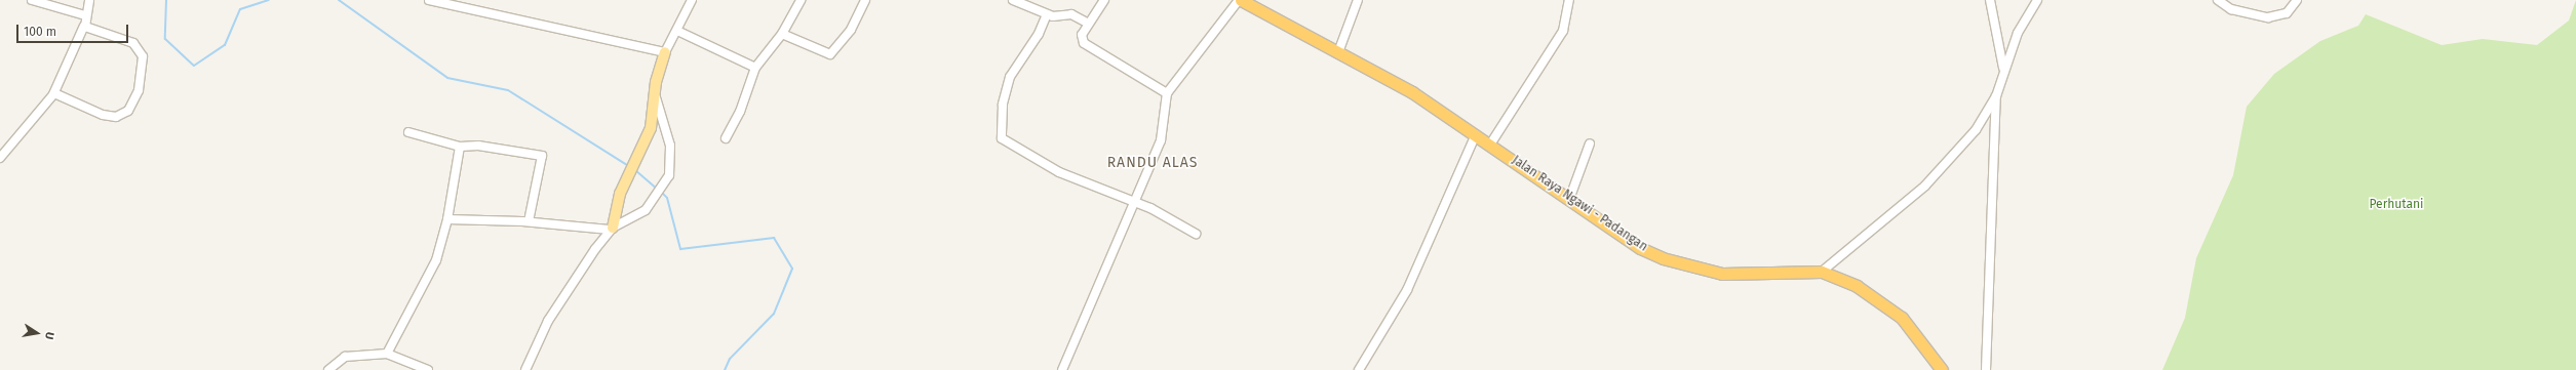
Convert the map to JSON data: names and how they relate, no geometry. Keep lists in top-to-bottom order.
{
  "streets": {
    "highway": ["Jalan Raya Ngawi - Padangan"]
  },
  "districts": ["RANDU ALAS"],
  "parks": ["Perhutani"],
  "scale_bar": "100 m",
  "north": "right"
}
